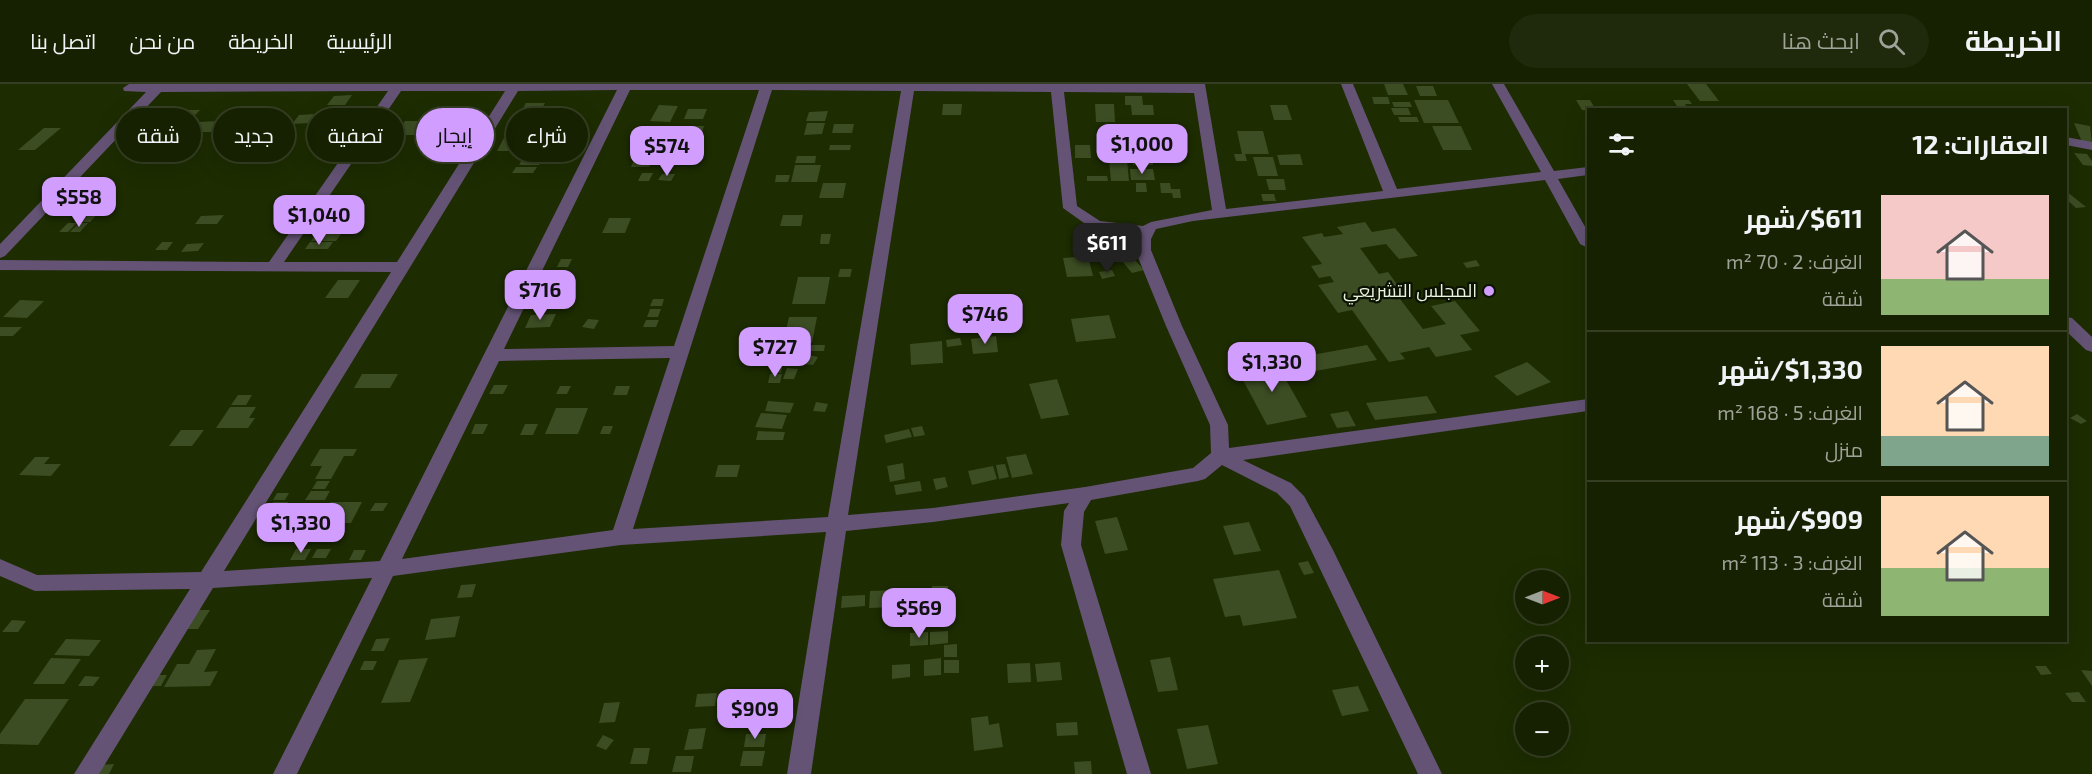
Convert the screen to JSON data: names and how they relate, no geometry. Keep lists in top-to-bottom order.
{
  "places": ["المجلس التشريعي"],
  "north": "right",
  "page": {
    "header": "الخريطة",
    "search": "ابحث هنا",
    "nav": [
      "الرئيسية",
      "الخريطة",
      "من نحن",
      "اتصل بنا"
    ],
    "chip": [
      "شراء",
      "إيجار",
      "تصفية",
      "جديد",
      "شقة"
    ],
    "heading": "العقارات: 12",
    "price": [
      "$1,000",
      "$574",
      "$558",
      "$1,040",
      "$611",
      "$716",
      "$746",
      "$727",
      "$1,330",
      "$1,330",
      "$569",
      "$909"
    ],
    "list": [
      {
        "name": "$611/شهر",
        "note": "الغرف: 2 · 70 m² · شقة"
      },
      {
        "name": "$1,330/شهر",
        "note": "الغرف: 5 · 168 m² · منزل"
      },
      {
        "name": "$909/شهر",
        "note": "الغرف: 3 · 113 m² · شقة"
      }
    ],
    "map_buttons": ["+", "−"]
  }
}
